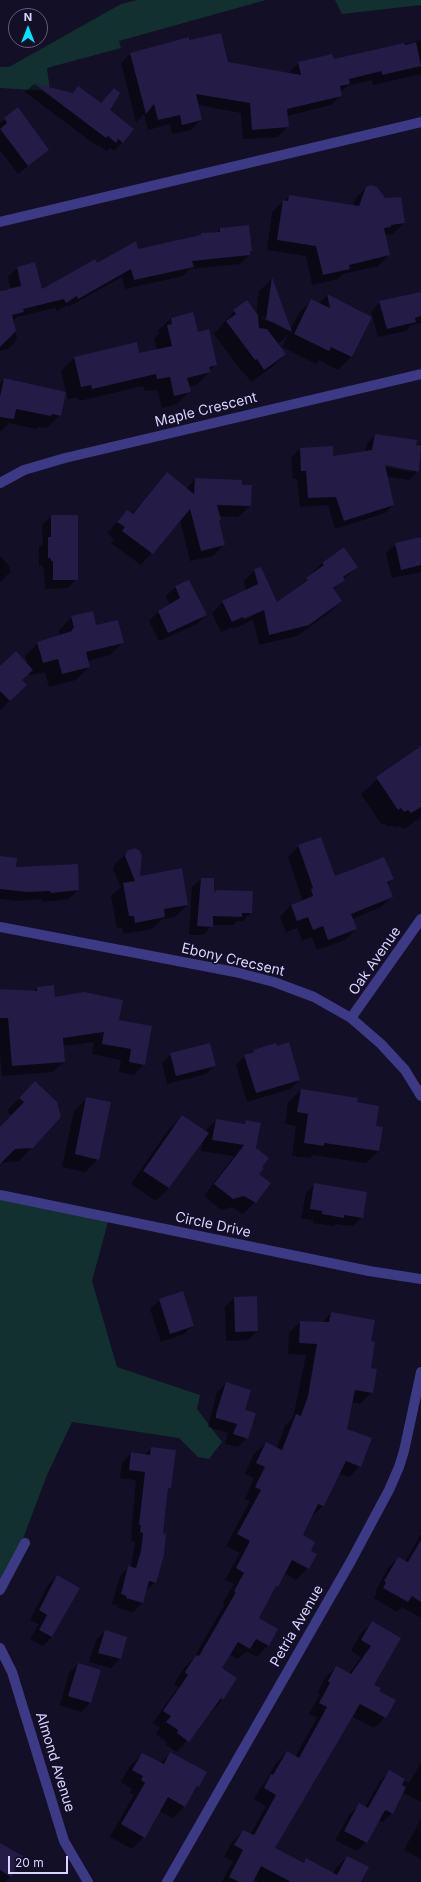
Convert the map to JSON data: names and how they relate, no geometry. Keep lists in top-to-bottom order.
{
  "streets": {
    "street": [
      "Maple Crescent",
      "Ebony Crecsent",
      "Oak Avenue",
      "Circle Drive",
      "Petria Avenue",
      "Almond Avenue"
    ]
  },
  "crossings": [
    ["Ebony Crecsent", "Oak Avenue"]
  ],
  "scale_bar": "20 m",
  "north": "top"
}
